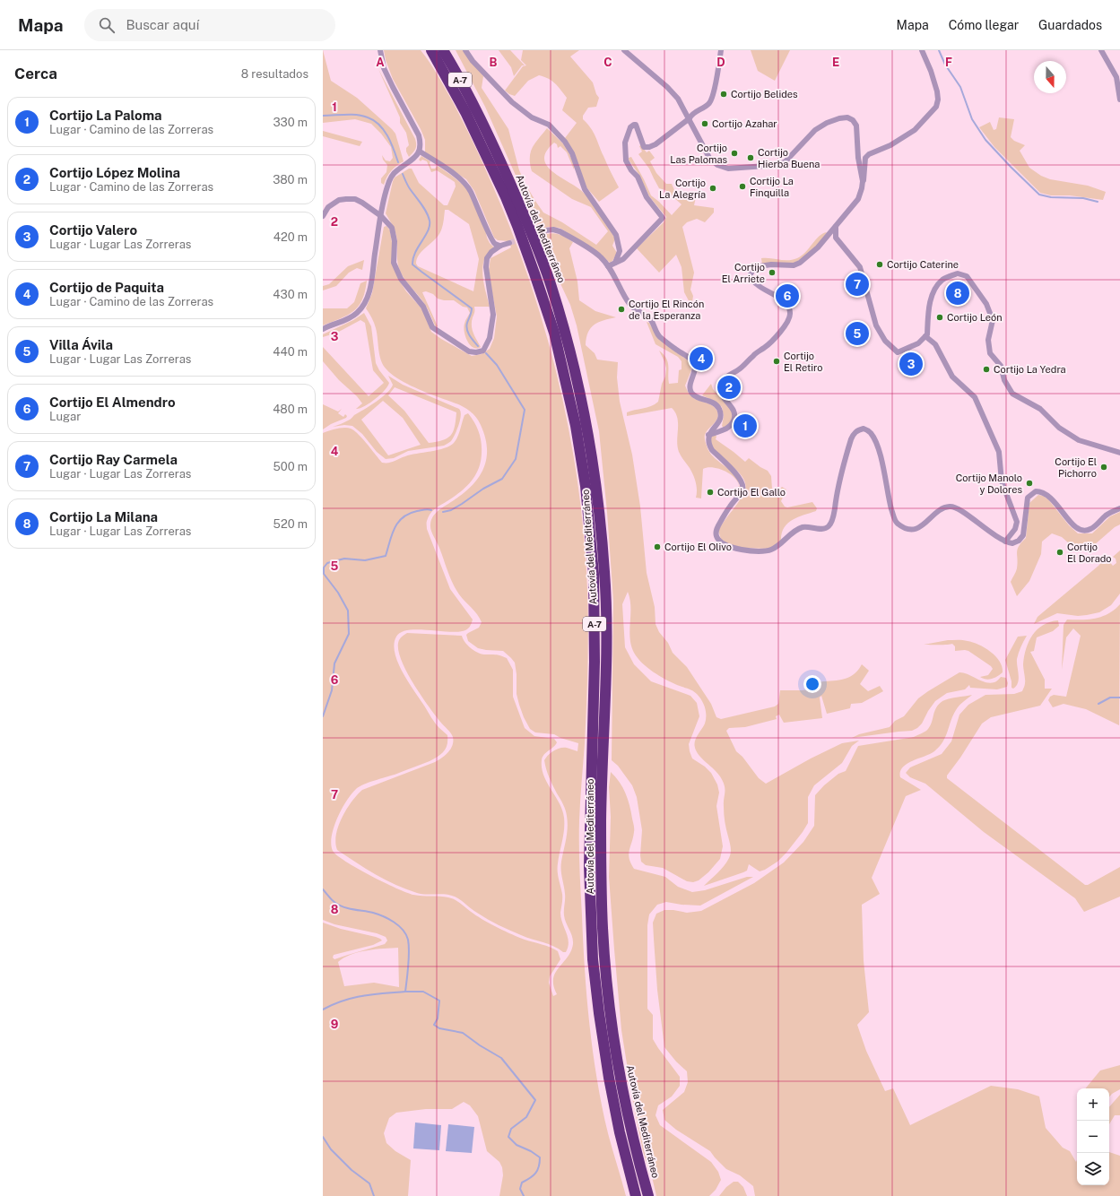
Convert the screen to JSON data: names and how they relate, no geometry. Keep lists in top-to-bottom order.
{
  "streets": {
    "highway": ["A-7", "Autovía del Mediterráneo"]
  },
  "places": [
    "Cortijo Belides",
    "Cortijo Azahar",
    "Cortijo Las Palomas",
    "Cortijo Hierba Buena",
    "Cortijo La Finquilla",
    "Cortijo La Alegría",
    "Cortijo Caterine",
    "Cortijo El Arriete",
    "Cortijo El Rincón de la Esperanza",
    "Cortijo León",
    "Cortijo El Retiro",
    "Cortijo La Yedra",
    "Cortijo El Pichorro",
    "Cortijo Manolo y Dolores",
    "Cortijo El Gallo",
    "Cortijo El Olivo",
    "Cortijo El Dorado"
  ],
  "north": "bottom",
  "page": {
    "header": "Mapa",
    "search": "Buscar aquí",
    "nav": ["Mapa", "Cómo llegar", "Guardados"],
    "heading": ["Cerca", "8 resultados"],
    "list": [
      {
        "mark": "1",
        "name": "Cortijo La Paloma",
        "note": "Lugar · Camino de las Zorreras",
        "value": "330 m"
      },
      {
        "mark": "2",
        "name": "Cortijo López Molina",
        "note": "Lugar · Camino de las Zorreras",
        "value": "380 m"
      },
      {
        "mark": "3",
        "name": "Cortijo Valero",
        "note": "Lugar · Lugar Las Zorreras",
        "value": "420 m"
      },
      {
        "mark": "4",
        "name": "Cortijo de Paquita",
        "note": "Lugar · Camino de las Zorreras",
        "value": "430 m"
      },
      {
        "mark": "5",
        "name": "Villa Ávila",
        "note": "Lugar · Lugar Las Zorreras",
        "value": "440 m"
      },
      {
        "mark": "6",
        "name": "Cortijo El Almendro",
        "note": "Lugar",
        "value": "480 m"
      },
      {
        "mark": "7",
        "name": "Cortijo Ray Carmela",
        "note": "Lugar · Lugar Las Zorreras",
        "value": "500 m"
      },
      {
        "mark": "8",
        "name": "Cortijo La Milana",
        "note": "Lugar · Lugar Las Zorreras",
        "value": "520 m"
      }
    ],
    "pins": [
      "7",
      "8",
      "6",
      "5",
      "4",
      "3",
      "2",
      "1"
    ],
    "map_buttons": ["+", "−"]
  },
  "grid": {
    "columns": [
      "A",
      "B",
      "C",
      "D",
      "E",
      "F"
    ],
    "rows": [
      "1",
      "2",
      "3",
      "4",
      "5",
      "6",
      "7",
      "8",
      "9"
    ]
  }
}
